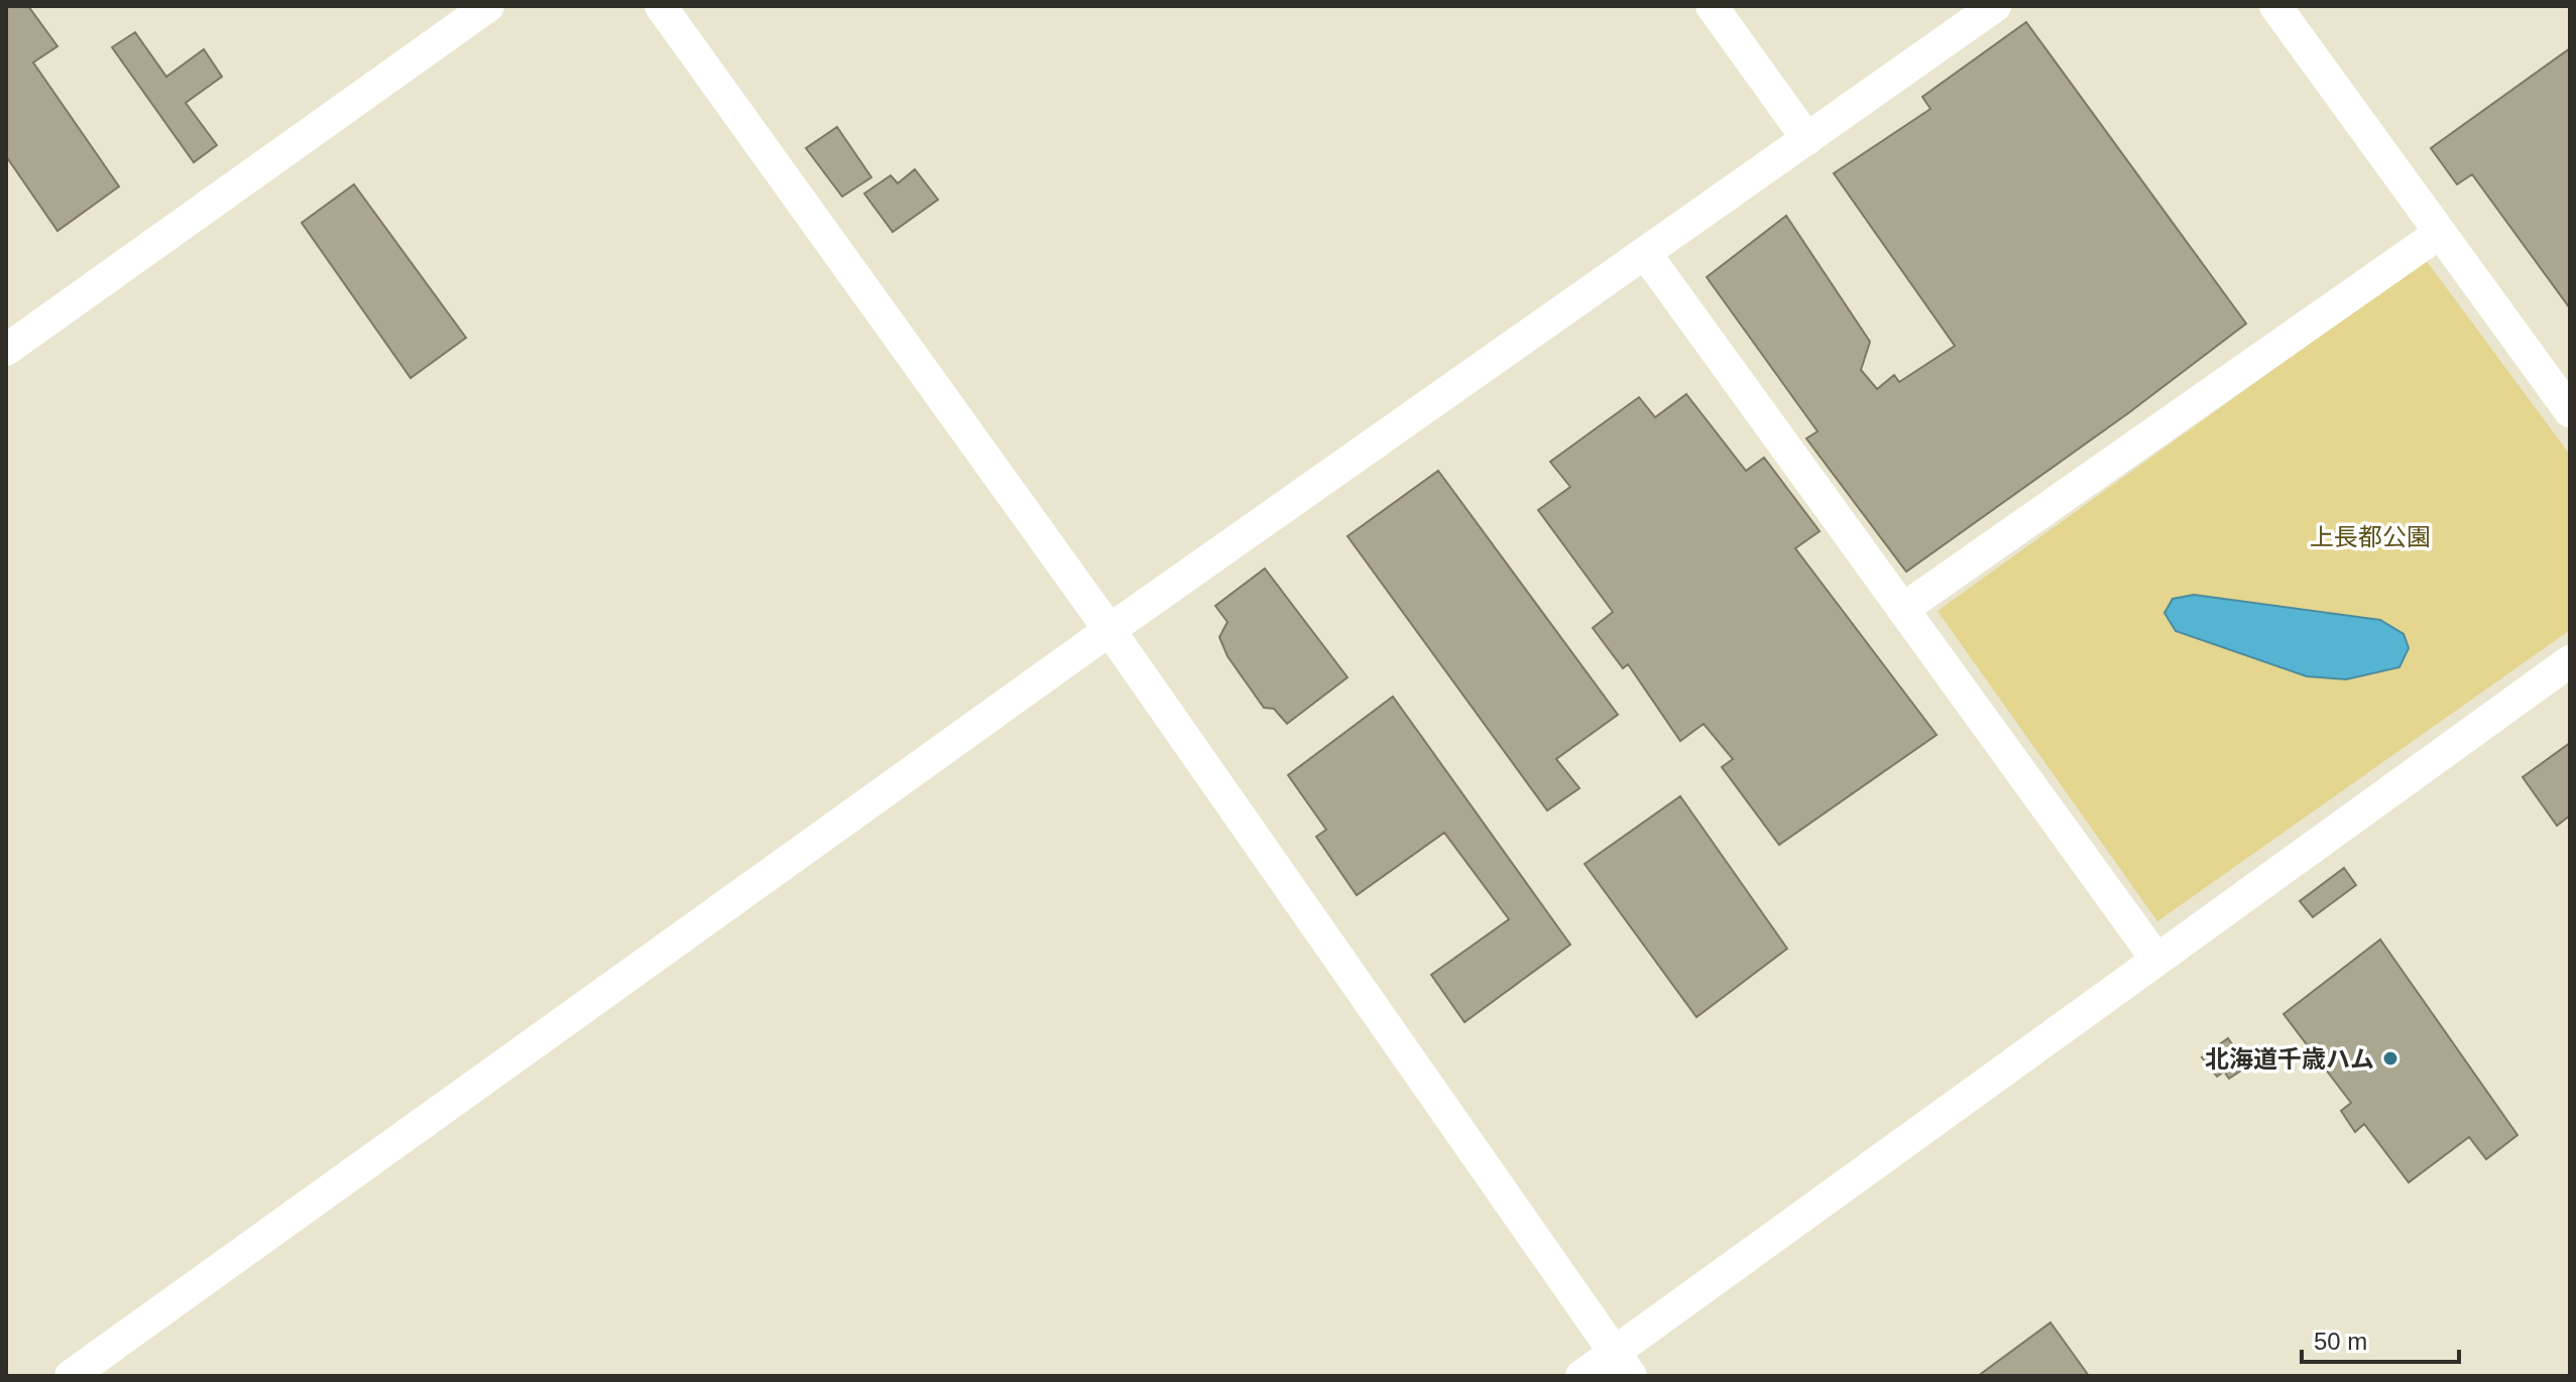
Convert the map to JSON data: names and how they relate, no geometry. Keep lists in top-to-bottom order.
{
  "parks": ["上長都公園"],
  "places": ["北海道千歳ハム"],
  "scale_bar": "50 m"
}
